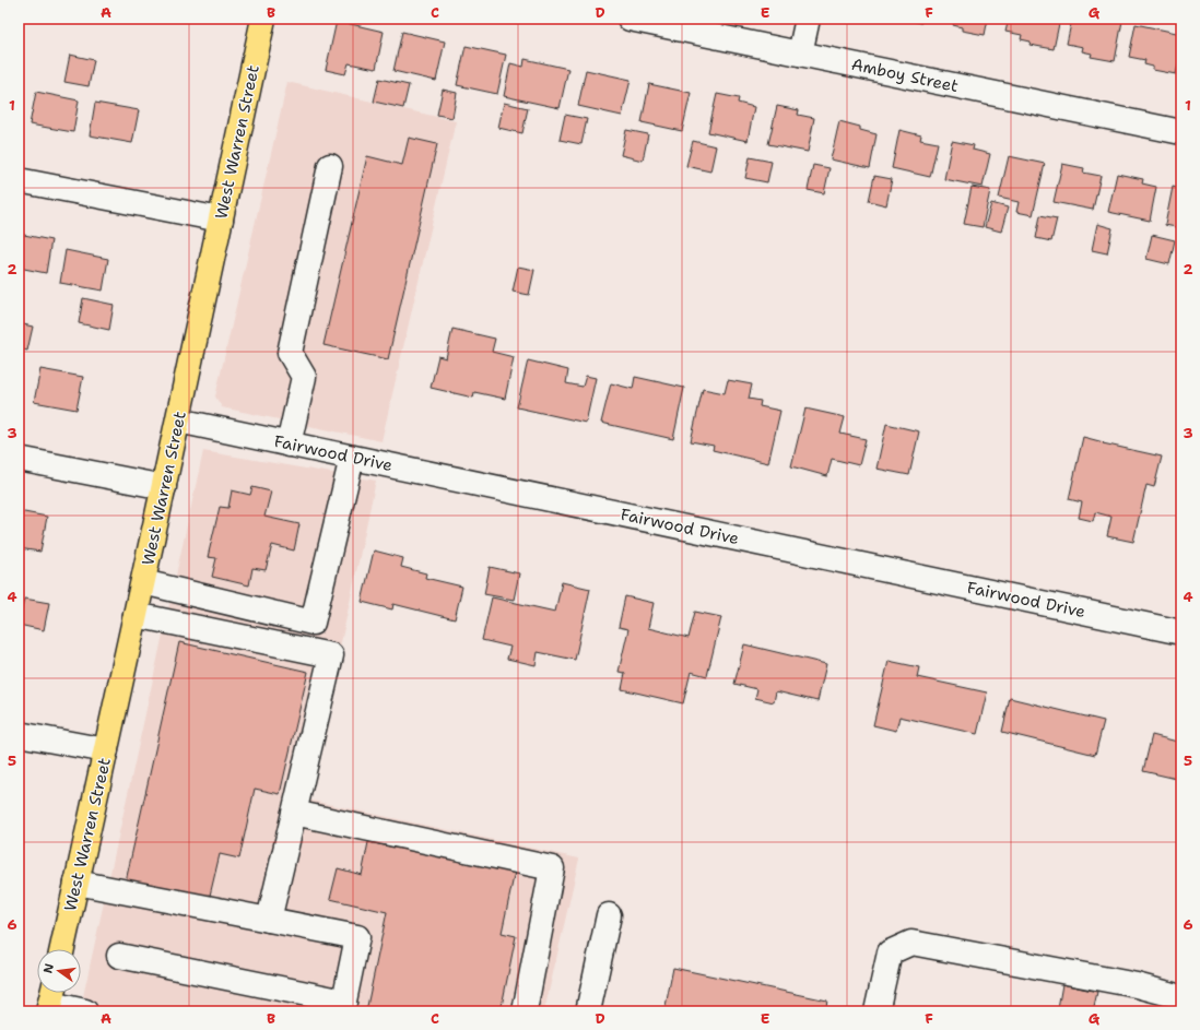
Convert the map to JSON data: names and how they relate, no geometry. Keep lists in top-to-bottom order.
{
  "streets": {
    "main road": ["West Warren Street"],
    "street": ["Amboy Street", "Fairwood Drive"]
  },
  "crossings": [
    ["West Warren Street", "Fairwood Drive"]
  ],
  "north": "left",
  "grid": {
    "columns": [
      "A",
      "B",
      "C",
      "D",
      "E",
      "F",
      "G"
    ],
    "rows": [
      "1",
      "2",
      "3",
      "4",
      "5",
      "6"
    ]
  }
}
